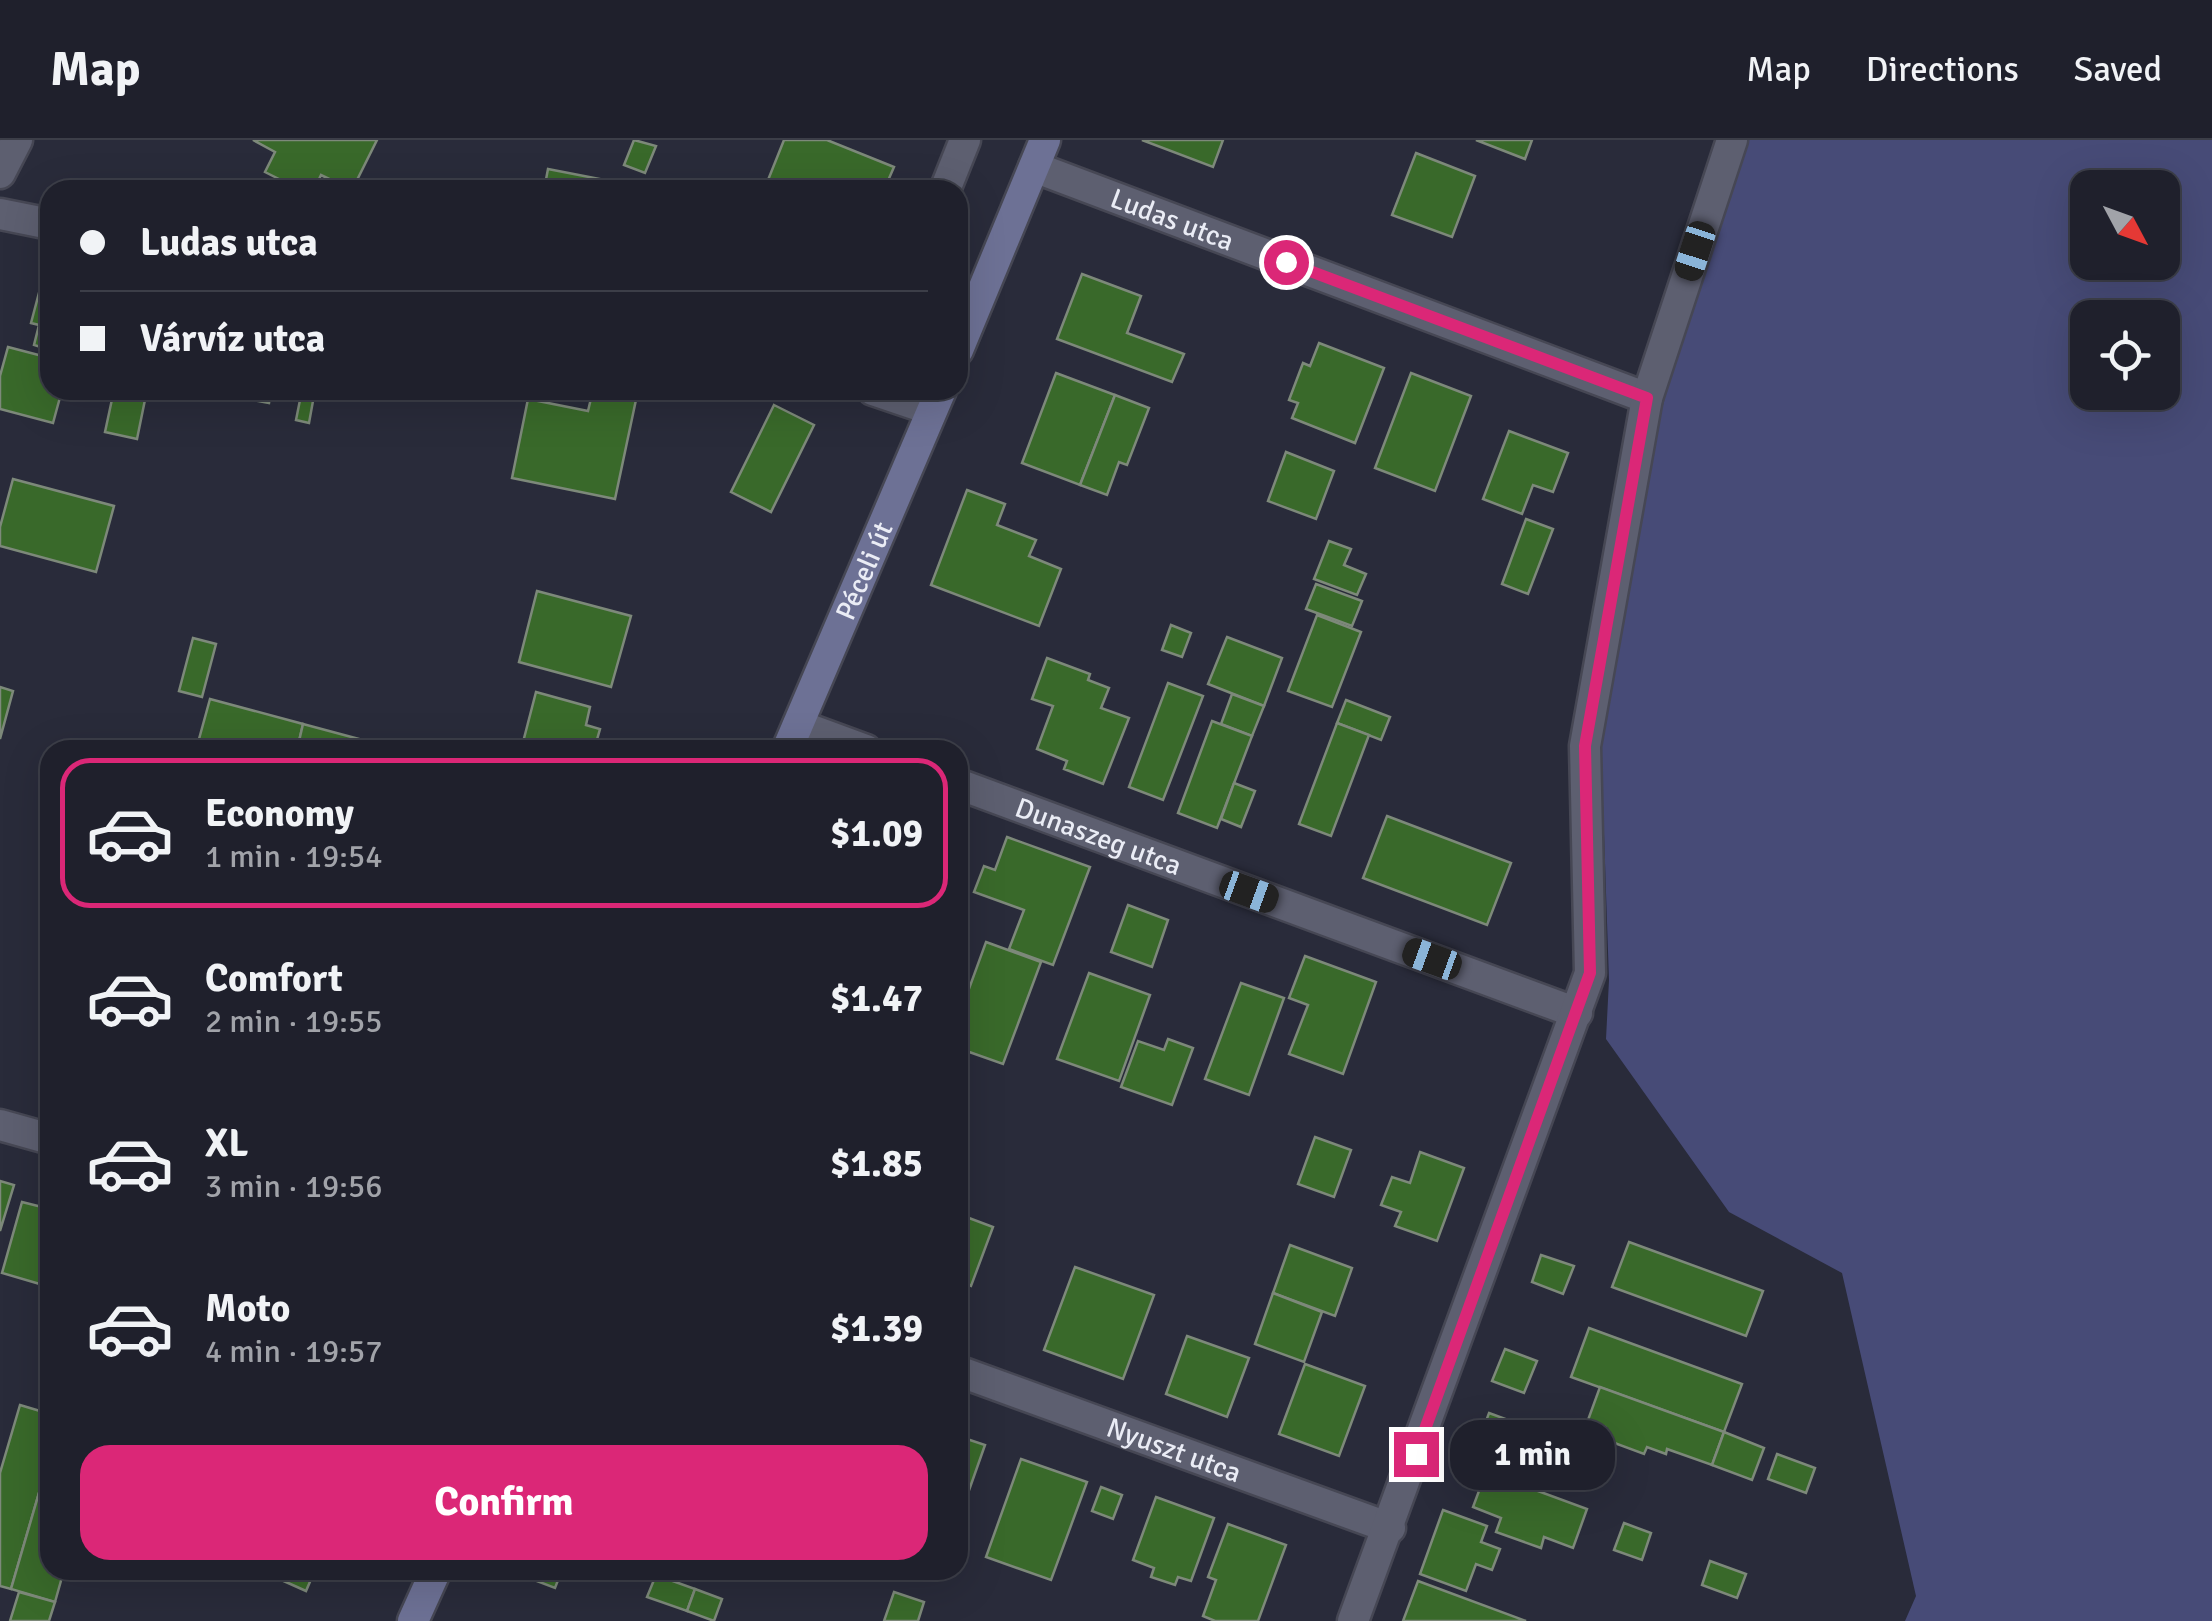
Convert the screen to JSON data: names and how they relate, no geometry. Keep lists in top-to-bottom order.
{
  "streets": {
    "main road": ["Péceli út"],
    "street": ["Ludas utca", "Dunaszeg utca", "Nyuszt utca"]
  },
  "north": "bottom right",
  "page": {
    "header": "Map",
    "nav": ["Map", "Directions", "Saved"],
    "banner": ["Ludas utca", "Várvíz utca"],
    "list": [
      {
        "name": "Economy",
        "note": "1 min · 19:54",
        "value": "$1.09"
      },
      {
        "name": "Comfort",
        "note": "2 min · 19:55",
        "value": "$1.47"
      },
      {
        "name": "XL",
        "note": "3 min · 19:56",
        "value": "$1.85"
      },
      {
        "name": "Moto",
        "note": "4 min · 19:57",
        "value": "$1.39"
      }
    ],
    "bubble": "1 min",
    "buttons": "Confirm"
  }
}
